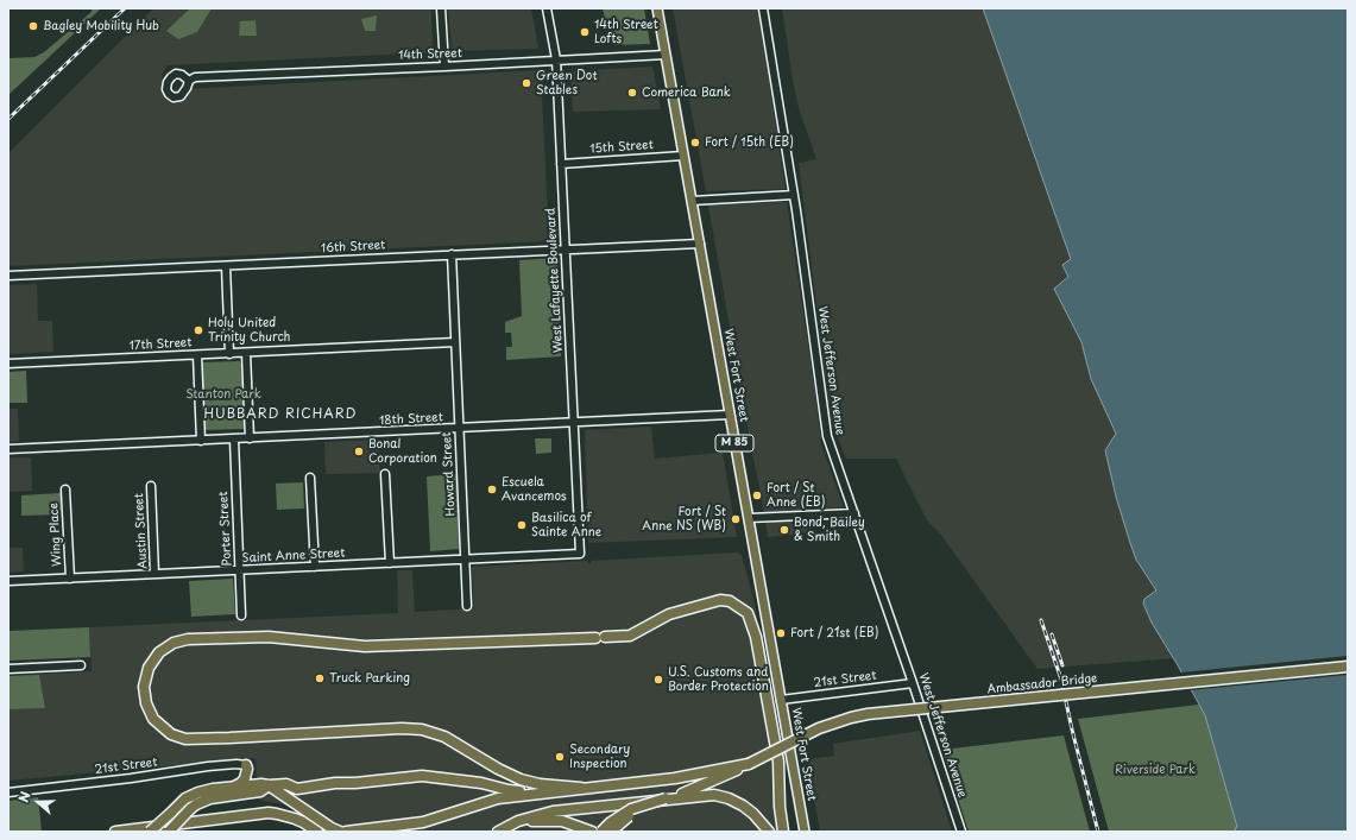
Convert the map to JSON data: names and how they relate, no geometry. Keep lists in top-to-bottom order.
{
  "streets": {
    "highway": ["Ambassador Bridge"],
    "main road": ["West Fort Street", "M 85"],
    "street": [
      "14th Street",
      "15th Street",
      "16th Street",
      "West Lafayette Boulevard",
      "17th Street",
      "West Jefferson Avenue",
      "18th Street",
      "Howard Street",
      "Porter Street",
      "Austin Street",
      "Wing Place",
      "Saint Anne Street",
      "21st Street"
    ]
  },
  "crossings": [
    ["14th Street", "West Lafayette Boulevard"],
    ["14th Street", "West Fort Street"],
    ["15th Street", "West Lafayette Boulevard"],
    ["15th Street", "West Fort Street"],
    ["16th Street", "West Lafayette Boulevard"],
    ["16th Street", "West Fort Street"],
    ["16th Street", "Howard Street"],
    ["West Lafayette Boulevard", "18th Street"],
    ["West Lafayette Boulevard", "Saint Anne Street"],
    ["17th Street", "Howard Street"],
    ["West Jefferson Avenue", "21st Street"],
    ["West Fort Street", "18th Street"],
    ["West Fort Street", "21st Street"],
    ["18th Street", "Howard Street"],
    ["18th Street", "Porter Street"],
    ["Howard Street", "Saint Anne Street"],
    ["Porter Street", "Saint Anne Street"],
    ["Austin Street", "Saint Anne Street"],
    ["Wing Place", "Saint Anne Street"]
  ],
  "districts": ["HUBBARD RICHARD"],
  "parks": ["Stanton Park", "Riverside Park"],
  "places": [
    "Bagley Mobility Hub",
    "14th Street Lofts",
    "Green Dot Stables",
    "Comerica Bank",
    "Fort / 15th (EB)",
    "Holy United Trinity Church",
    "Bonal Corporation",
    "Escuela Avancemos",
    "Fort / St Anne (EB)",
    "Fort / St Anne NS (WB)",
    "Basilica of Sainte Anne",
    "Bond, Bailey & Smith",
    "Fort / 21st (EB)",
    "Truck Parking",
    "U.S. Customs and Border Protection",
    "Secondary Inspection"
  ],
  "north": "left"
}
